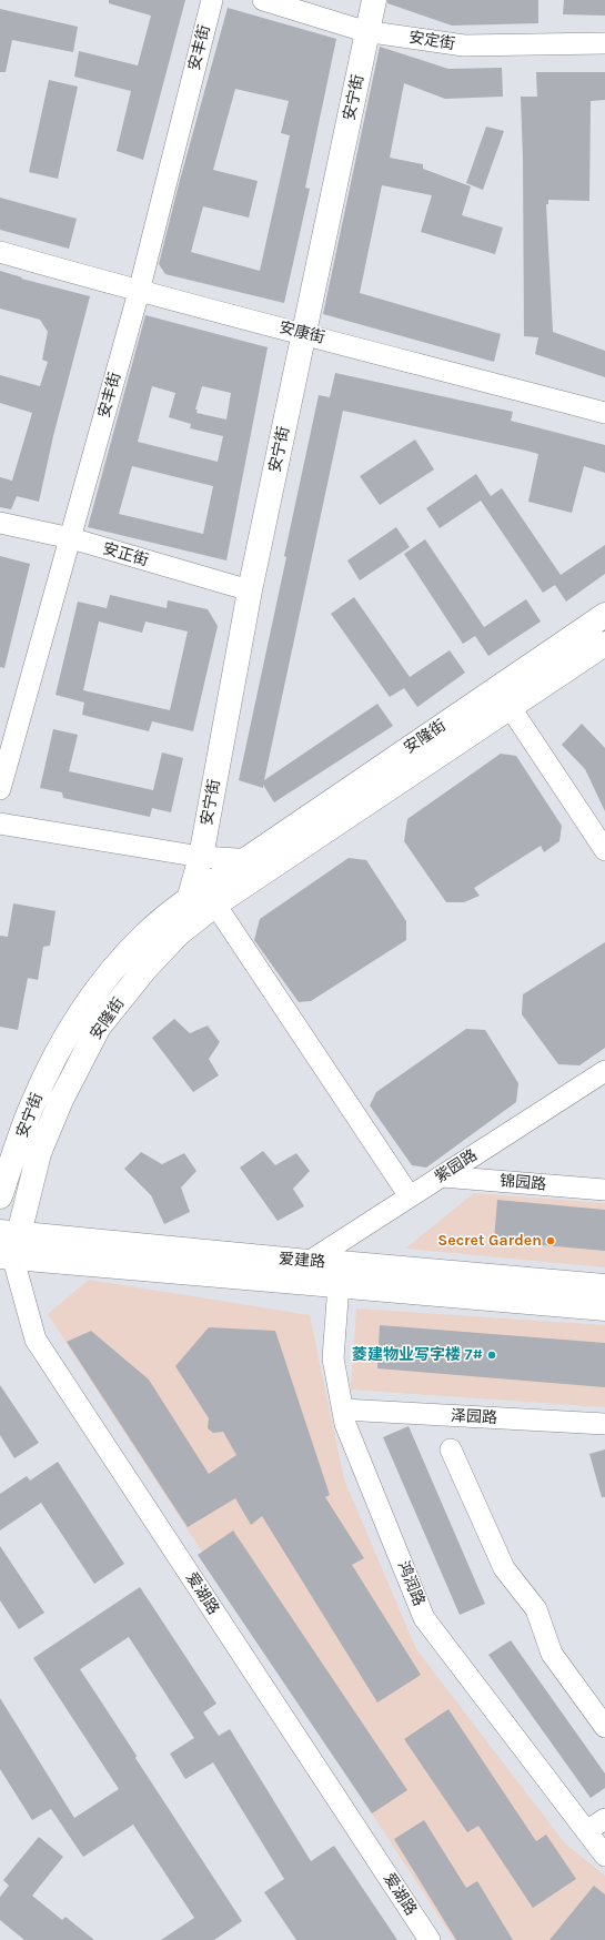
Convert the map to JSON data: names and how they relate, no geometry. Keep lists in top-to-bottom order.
{
  "streets": {
    "main road": ["安宁街", "安隆街", "爱建路"],
    "street": [
      "安定街",
      "安丰街",
      "安康街",
      "安正街",
      "紫园路",
      "锦园路",
      "泽园路",
      "鸿润路",
      "爱湖路"
    ]
  },
  "crossings": [
    ["安定街", "安宁街"],
    ["安丰街", "安康街"],
    ["安丰街", "安正街"],
    ["安宁街", "安康街"],
    ["安宁街", "安正街"],
    ["安宁街", "安隆街"],
    ["安隆街", "爱建路"],
    ["安隆街", "爱湖路"],
    ["紫园路", "锦园路"],
    ["紫园路", "爱建路"],
    ["爱建路", "鸿润路"],
    ["爱建路", "爱湖路"],
    ["泽园路", "鸿润路"]
  ],
  "places": ["Secret Garden", "菱建物业写字楼 7#"]
}
